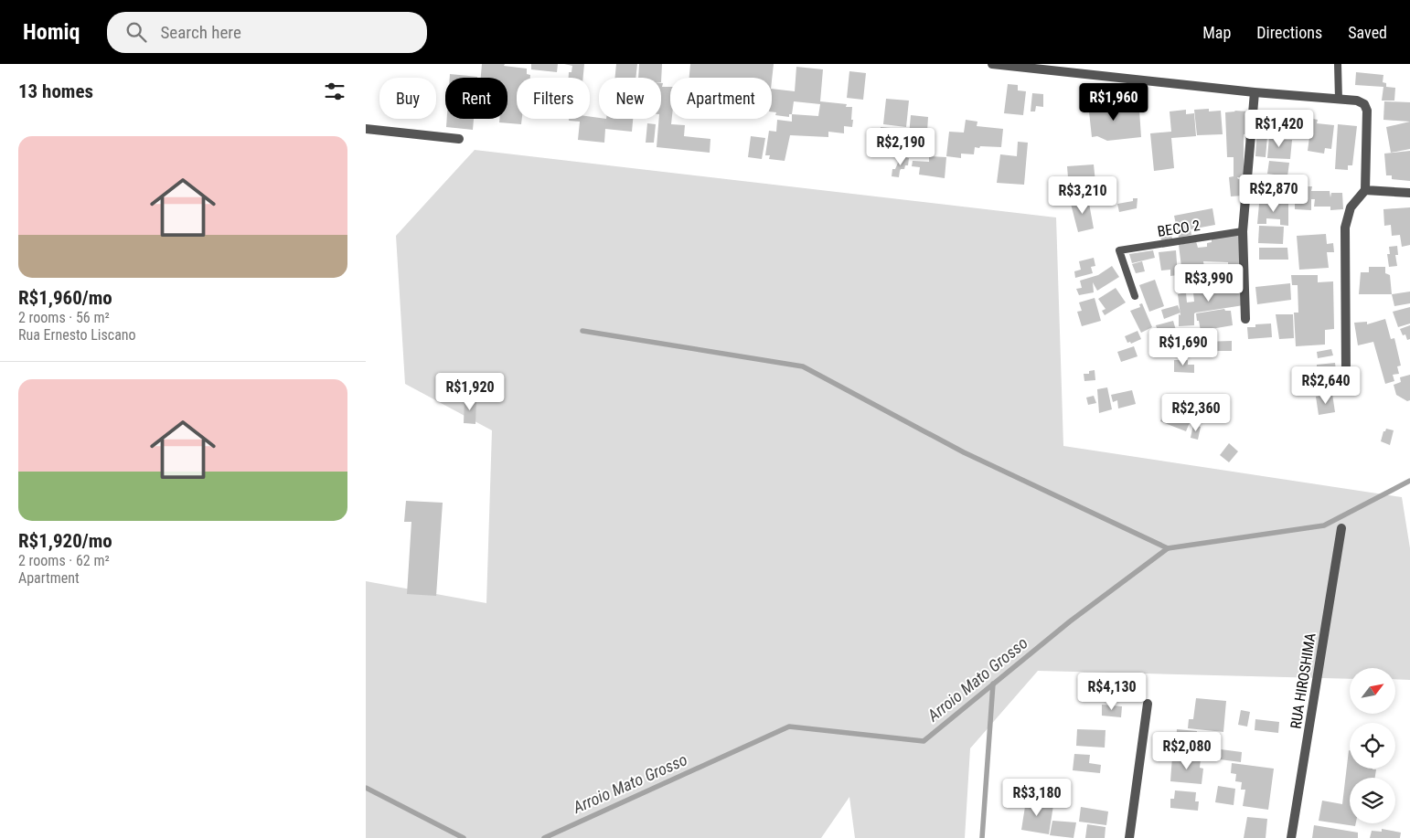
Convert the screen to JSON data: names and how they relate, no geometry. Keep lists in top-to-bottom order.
{
  "streets": {
    "street": ["RUA HIROSHIMA"],
    "lane": ["BECO 2"]
  },
  "water": ["Arroio Mato Grosso"],
  "north": "top right",
  "page": {
    "header": "Homiq",
    "search": "Search here",
    "nav": ["Map", "Directions", "Saved"],
    "heading": "13 homes",
    "chip": [
      "Buy",
      "Rent",
      "Filters",
      "New",
      "Apartment"
    ],
    "price": [
      "R$1,960",
      "R$1,420",
      "R$2,190",
      "R$2,870",
      "R$3,210",
      "R$3,990",
      "R$1,690",
      "R$2,640",
      "R$1,920",
      "R$2,360",
      "R$4,130",
      "R$2,080",
      "R$3,180"
    ],
    "list": [
      {
        "name": "R$1,960/mo",
        "note": "2 rooms · 56 m² · Rua Ernesto Liscano"
      },
      {
        "name": "R$1,920/mo",
        "note": "2 rooms · 62 m² · Apartment"
      }
    ]
  }
}
